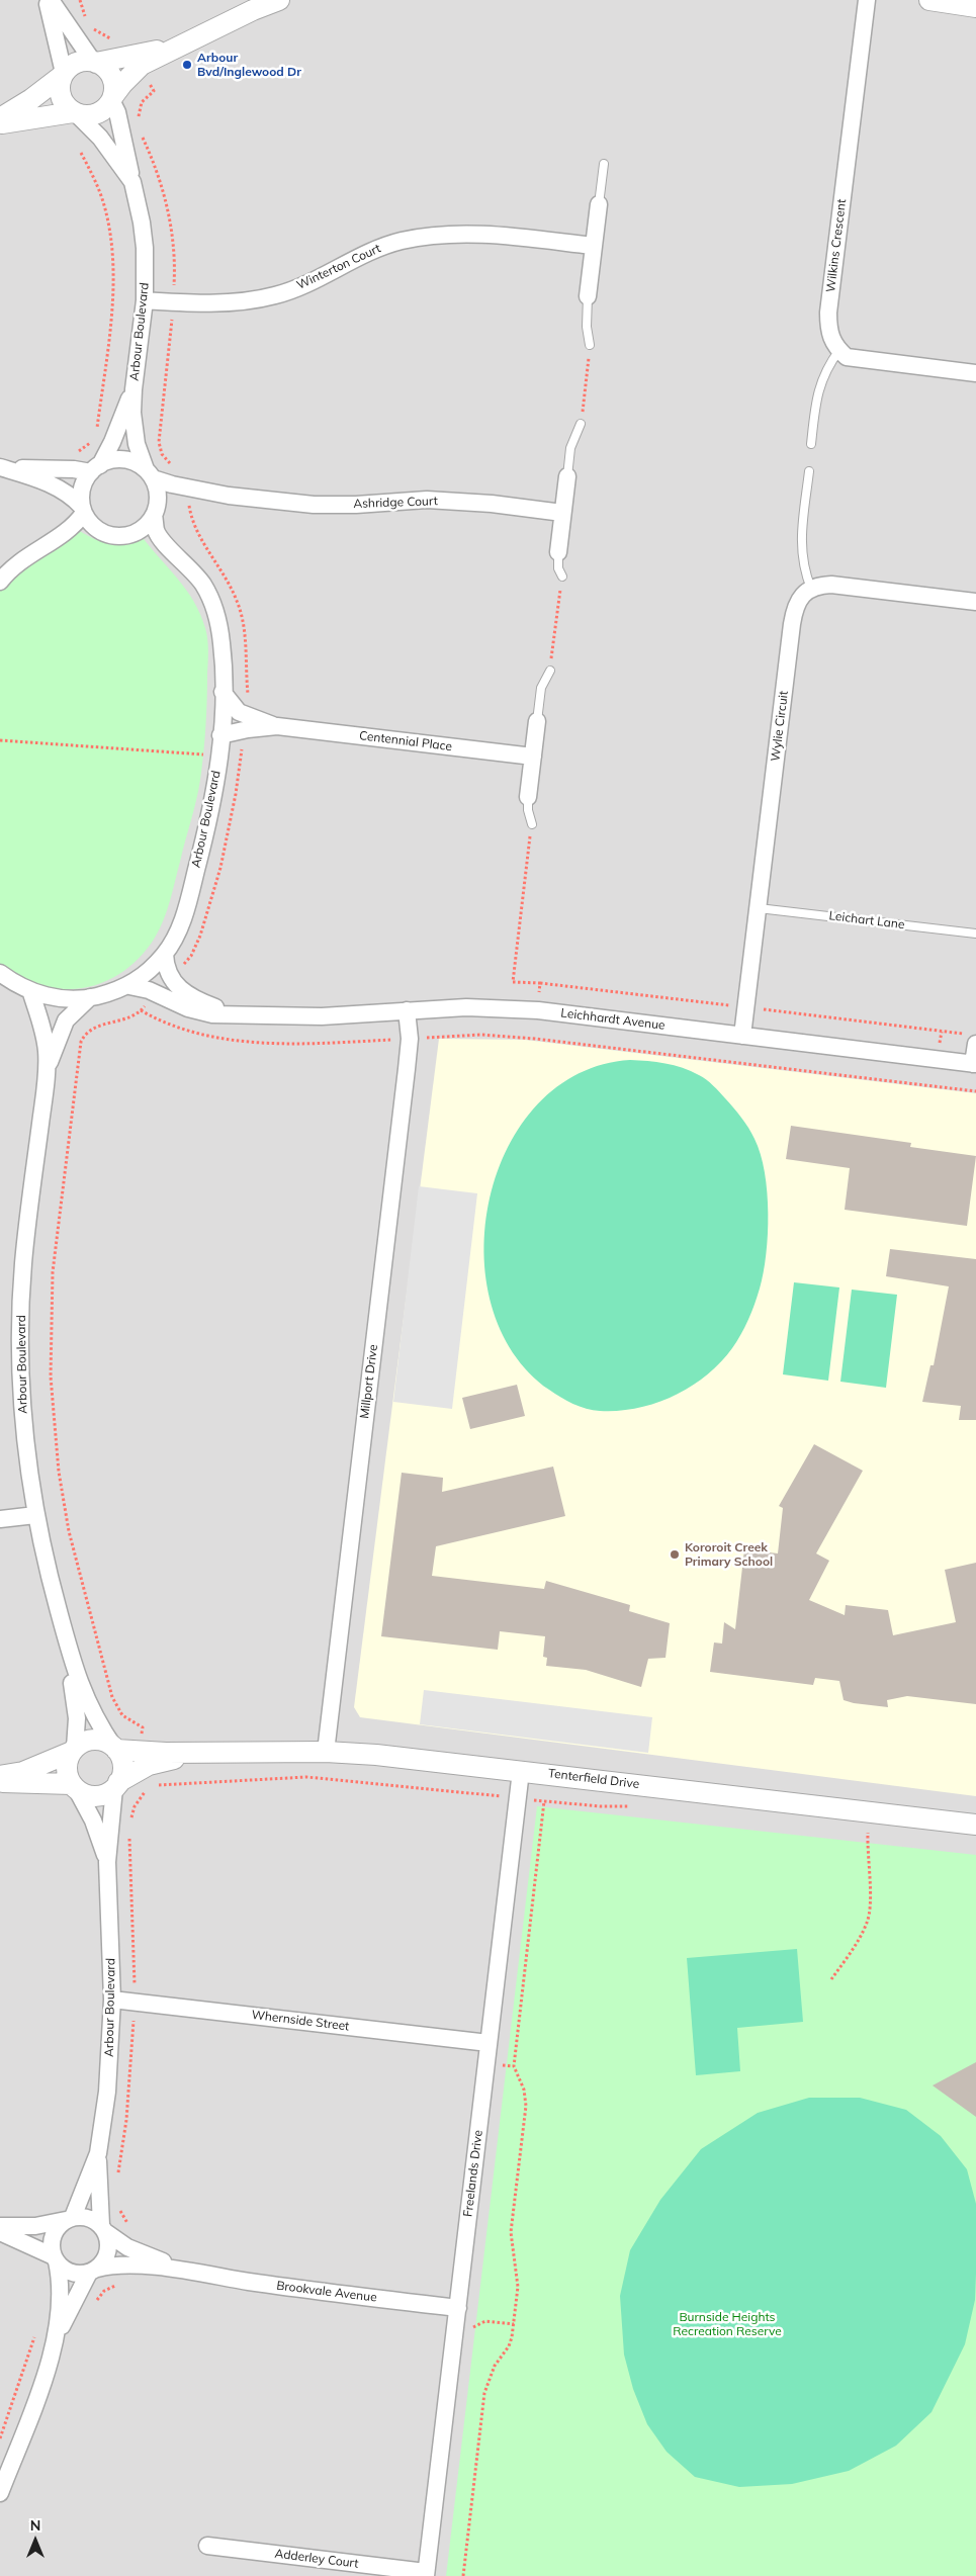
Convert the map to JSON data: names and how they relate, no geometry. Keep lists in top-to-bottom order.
{
  "streets": {
    "street": [
      "Wilkins Crescent",
      "Winterton Court",
      "Arbour Boulevard",
      "Ashridge Court",
      "Wylie Circuit",
      "Centennial Place",
      "Leichhardt Avenue",
      "Millport Drive",
      "Tenterfield Drive",
      "Whernside Street",
      "Freelands Drive",
      "Brookvale Avenue",
      "Adderley Court"
    ],
    "lane": ["Leichart Lane"]
  },
  "crossings": [
    ["Winterton Court", "Arbour Boulevard"],
    ["Arbour Boulevard", "Whernside Street"],
    ["Arbour Boulevard", "Brookvale Avenue"],
    ["Wylie Circuit", "Leichart Lane"],
    ["Wylie Circuit", "Leichhardt Avenue"],
    ["Leichhardt Avenue", "Millport Drive"],
    ["Millport Drive", "Tenterfield Drive"],
    ["Tenterfield Drive", "Freelands Drive"],
    ["Whernside Street", "Freelands Drive"],
    ["Freelands Drive", "Brookvale Avenue"],
    ["Freelands Drive", "Adderley Court"]
  ],
  "parks": ["Burnside Heights Recreation Reserve"],
  "places": ["Arbour Bvd/Inglewood Dr", "Kororoit Creek Primary School"],
  "north": "top"
}
